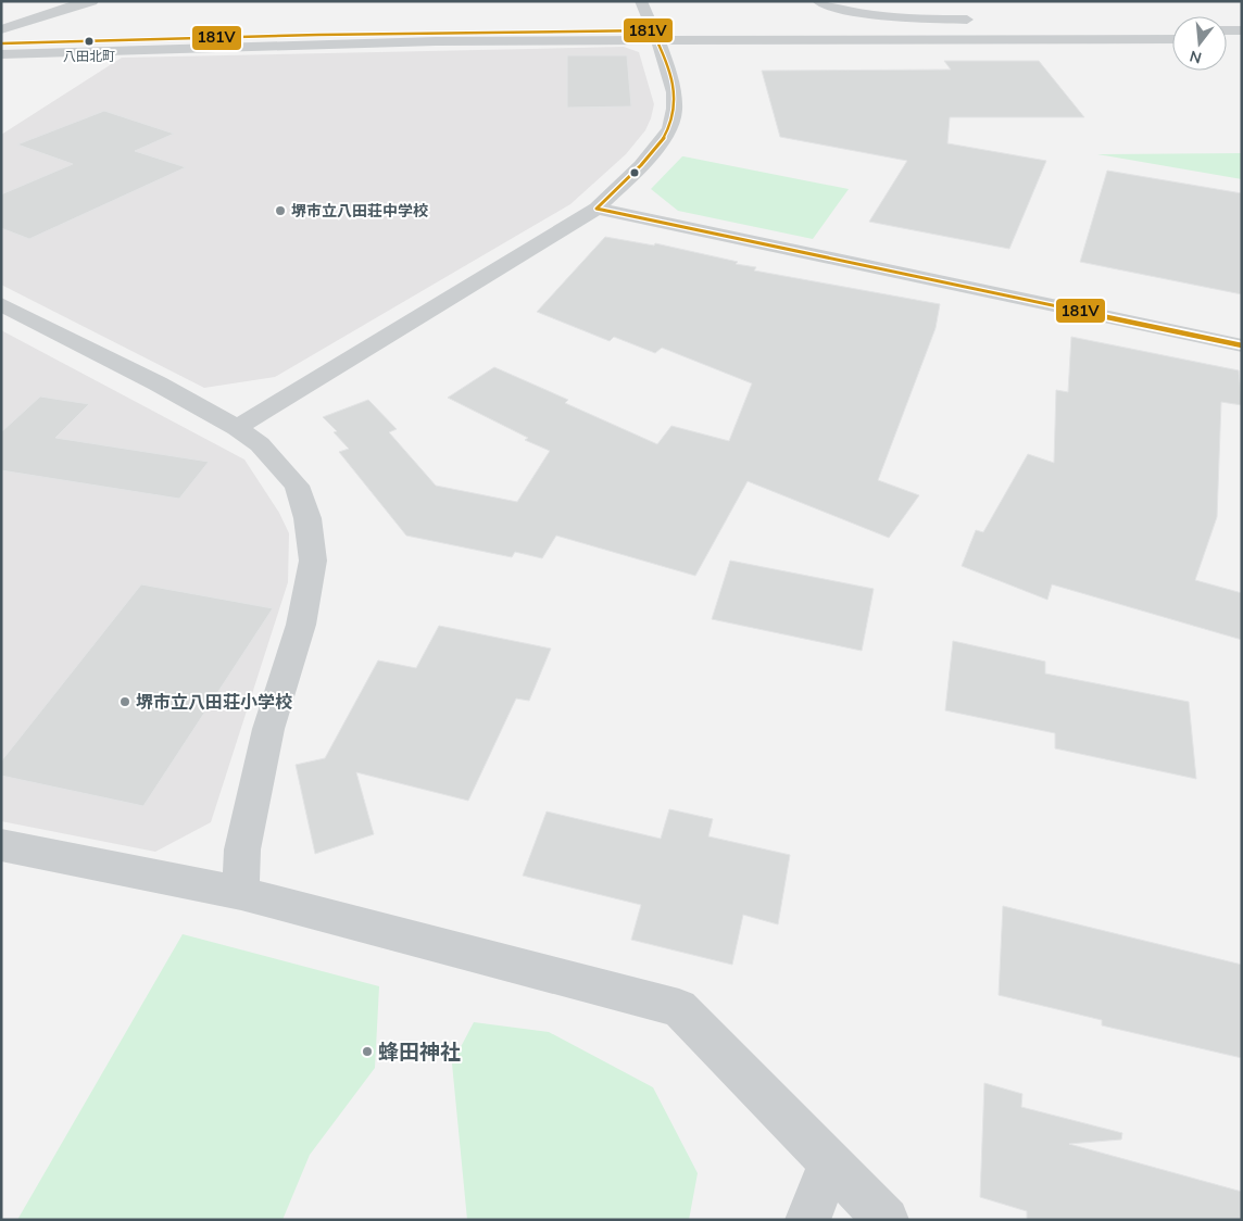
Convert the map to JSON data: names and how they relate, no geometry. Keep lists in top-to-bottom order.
{
  "places": [
    "八田北町",
    "堺市立八田荘中学校",
    "堺市立八田荘小学校",
    "蜂田神社"
  ],
  "lines": ["transit line 181V"],
  "north": "bottom"
}
